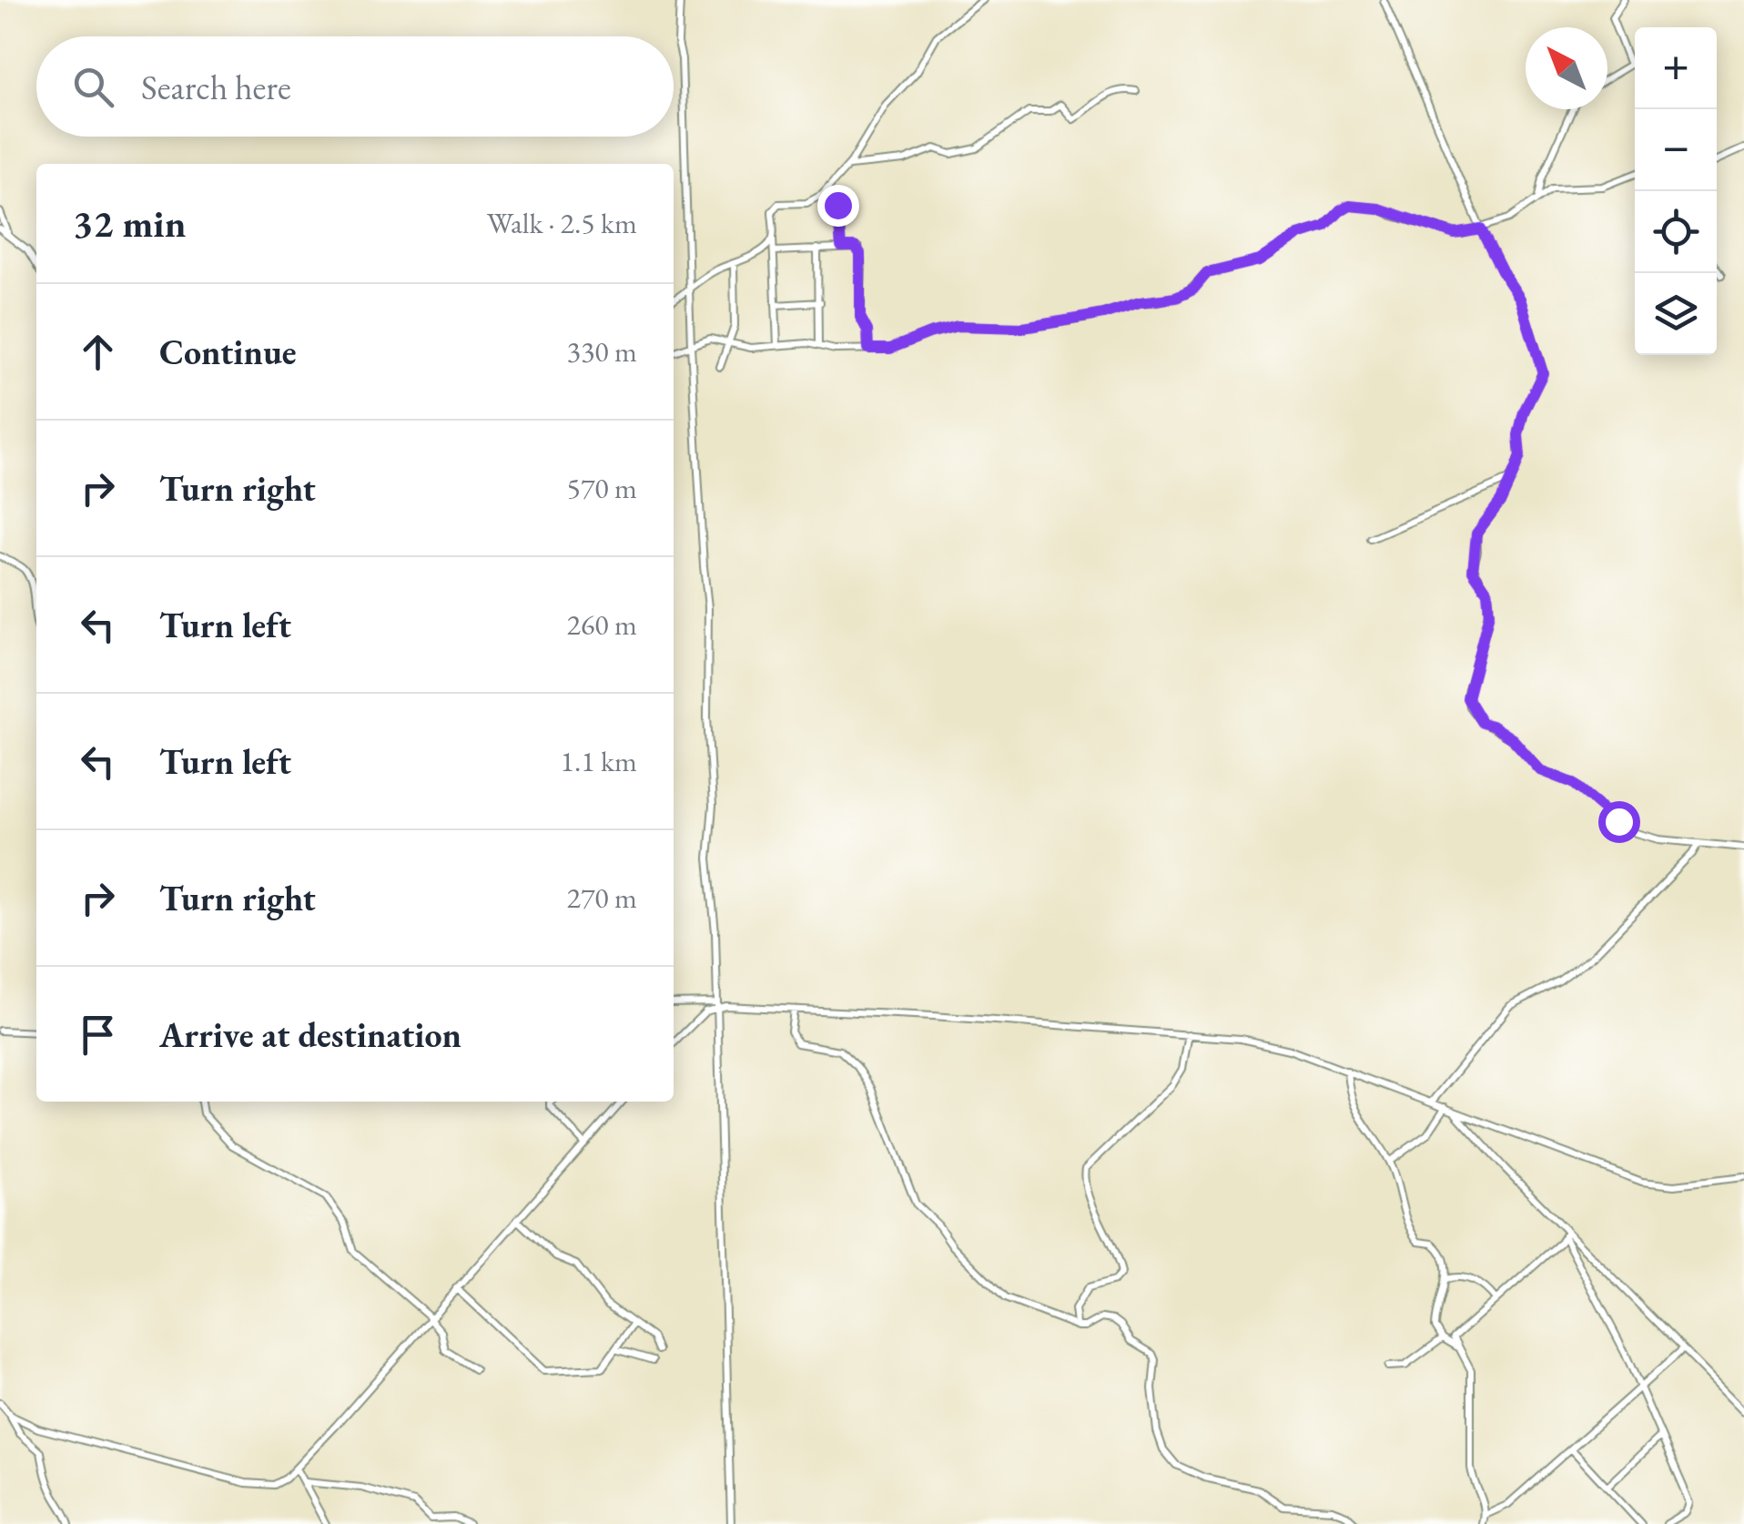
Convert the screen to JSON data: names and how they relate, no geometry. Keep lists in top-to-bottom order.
{
  "north": "top left",
  "page": {
    "map_buttons": ["+", "−"],
    "search": "Search here",
    "heading": ["32 min", "Walk · 2.5 km"],
    "list": [
      ["Continue", "330 m"],
      ["Turn right", "570 m"],
      ["Turn left", "260 m"],
      ["Turn left", "1.1 km"],
      ["Turn right", "270 m"],
      "Arrive at destination"
    ]
  }
}
